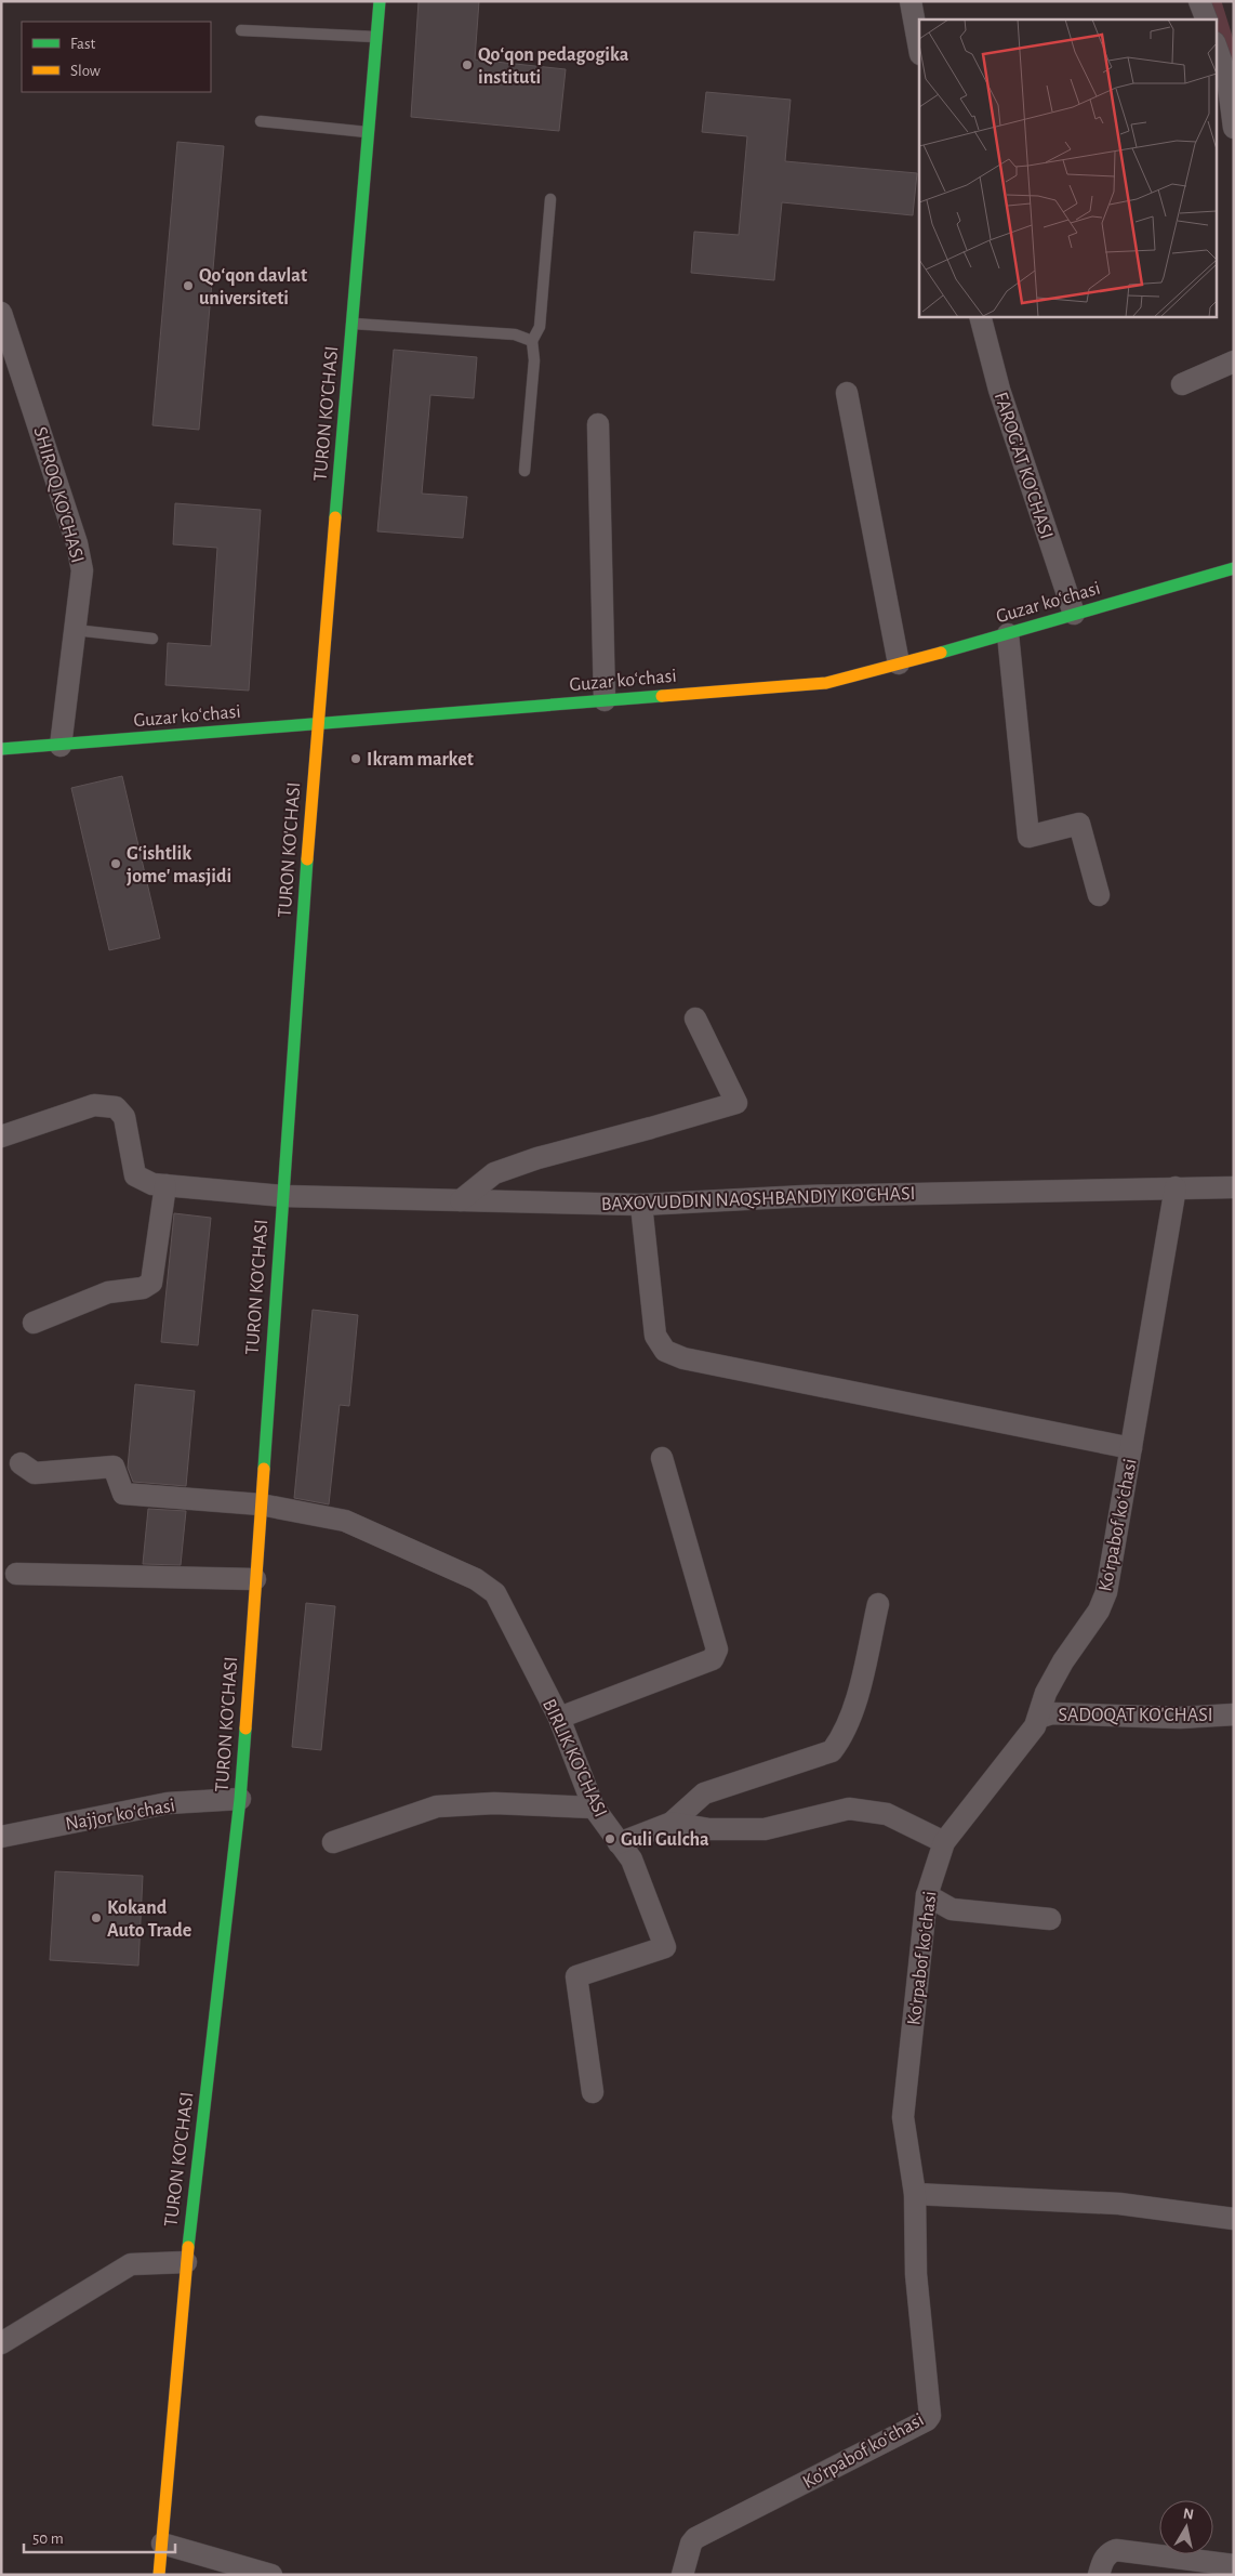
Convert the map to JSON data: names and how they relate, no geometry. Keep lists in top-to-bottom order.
{
  "streets": {
    "main road": ["TURON KO'CHASI", "Guzar koʻchasi"],
    "street": [
      "FAROG'AT KO'CHASI",
      "SHIROQ KO'CHASI",
      "BAXOVUDDIN NAQSHBANDIY KO'CHASI",
      "Ko'rpabof koʻchasi",
      "SADOQAT KO'CHASI",
      "BIRLIK KO'CHASI",
      "Najjor koʻchasi"
    ]
  },
  "crossings": [
    ["TURON KO'CHASI", "Guzar koʻchasi"],
    ["TURON KO'CHASI", "BAXOVUDDIN NAQSHBANDIY KO'CHASI"],
    ["TURON KO'CHASI", "BIRLIK KO'CHASI"],
    ["TURON KO'CHASI", "Najjor koʻchasi"],
    ["FAROG'AT KO'CHASI", "Guzar koʻchasi"],
    ["SHIROQ KO'CHASI", "Guzar koʻchasi"],
    ["BAXOVUDDIN NAQSHBANDIY KO'CHASI", "Ko'rpabof koʻchasi"],
    ["Ko'rpabof koʻchasi", "SADOQAT KO'CHASI"]
  ],
  "places": [
    "Qoʻqon pedagogika instituti",
    "Qoʻqon davlat universiteti",
    "Ikram market",
    "Gʻishtlik jome' masjidi",
    "Guli Gulcha",
    "Kokand Auto Trade"
  ],
  "legend": ["Fast", "Slow"],
  "scale_bar": "50 m",
  "north": "top"
}
